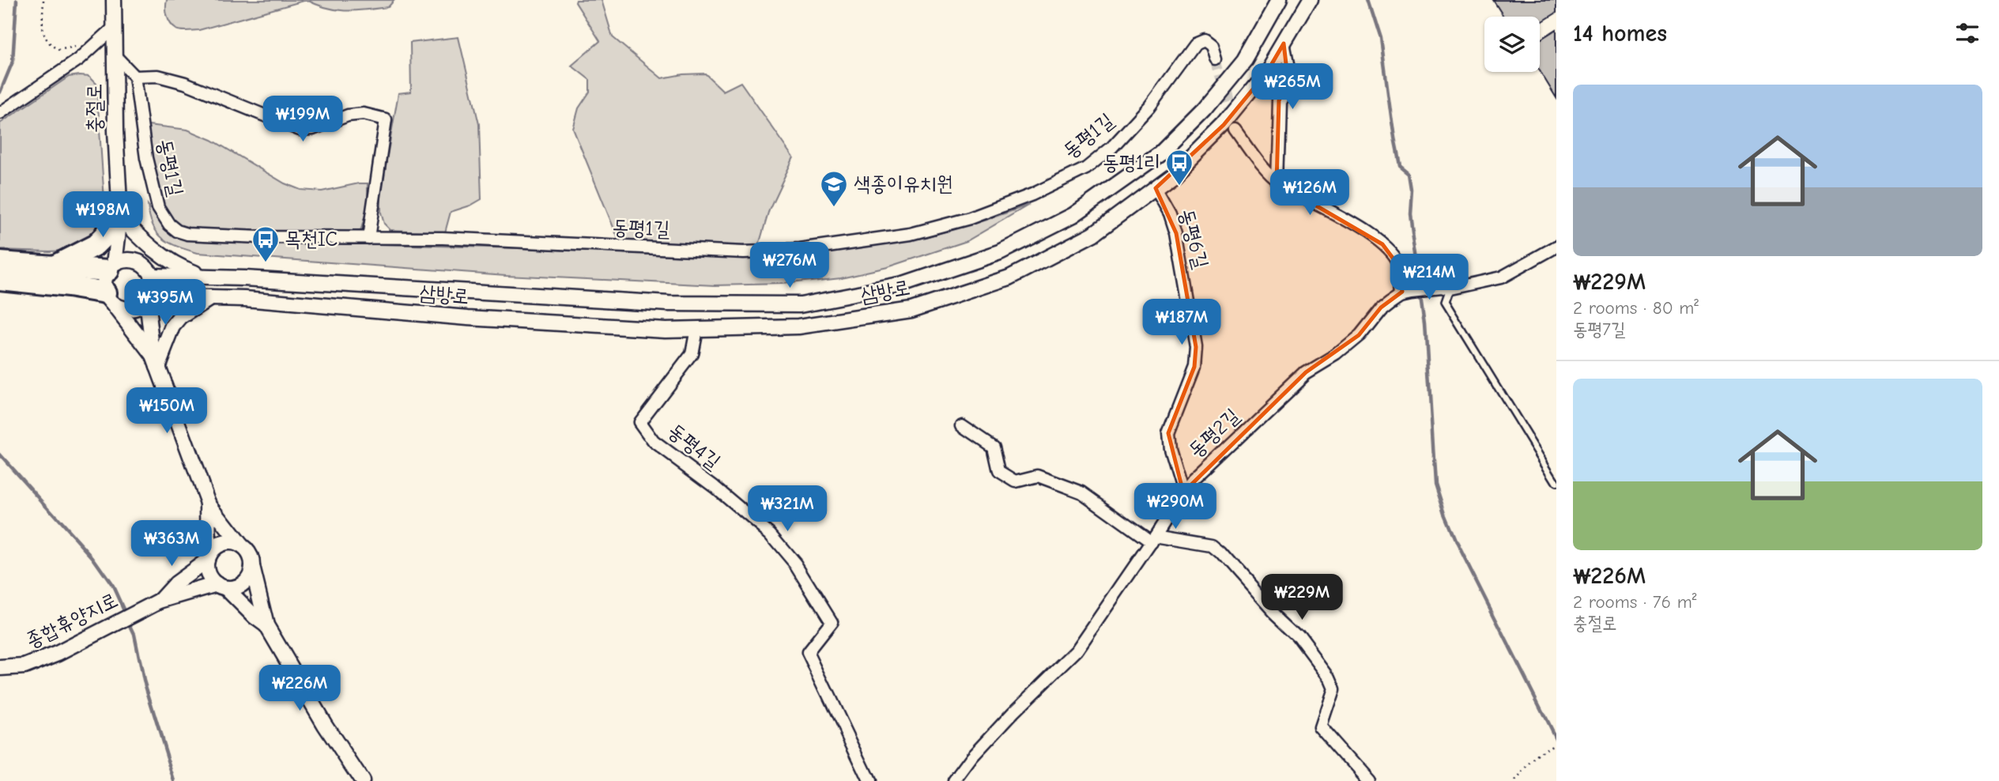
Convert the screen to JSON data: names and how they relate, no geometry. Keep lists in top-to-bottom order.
{
  "streets": {
    "street": [
      "충절로",
      "동평1길",
      "동평6길",
      "삼방로",
      "동평2길",
      "동평4길",
      "종합휴양지로"
    ]
  },
  "crossings": [
    ["충절로", "삼방로"],
    ["동평6길", "삼방로"],
    ["동평6길", "동평2길"],
    ["삼방로", "동평4길"]
  ],
  "places": {
    "bus stop": ["동평1리", "목천IC"],
    "school or university": ["색종이유치원"]
  },
  "page": {
    "heading": "14 homes",
    "price": [
      "₩265M",
      "₩199M",
      "₩126M",
      "₩198M",
      "₩276M",
      "₩214M",
      "₩395M",
      "₩187M",
      "₩150M",
      "₩290M",
      "₩321M",
      "₩363M",
      "₩229M",
      "₩226M"
    ],
    "list": [
      {
        "name": "₩229M",
        "note": "2 rooms · 80 m² · 동평7길"
      },
      {
        "name": "₩226M",
        "note": "2 rooms · 76 m² · 충절로"
      }
    ]
  }
}
